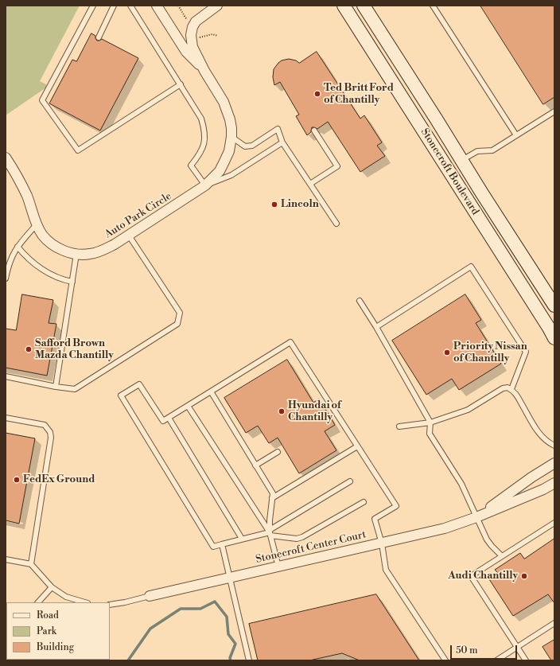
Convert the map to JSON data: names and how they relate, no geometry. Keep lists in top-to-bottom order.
{
  "streets": {
    "main road": ["Stonecroft Boulevard"],
    "street": ["Auto Park Circle", "Stonecroft Center Court"]
  },
  "places": [
    "Ted Britt Ford of Chantilly",
    "Lincoln",
    "Safford Brown Mazda Chantilly",
    "Priority Nissan of Chantilly",
    "Hyundai of Chantilly",
    "FedEx Ground",
    "Audi Chantilly"
  ],
  "legend": ["Road", "Park", "Building"],
  "scale_bar": "50 m"
}
